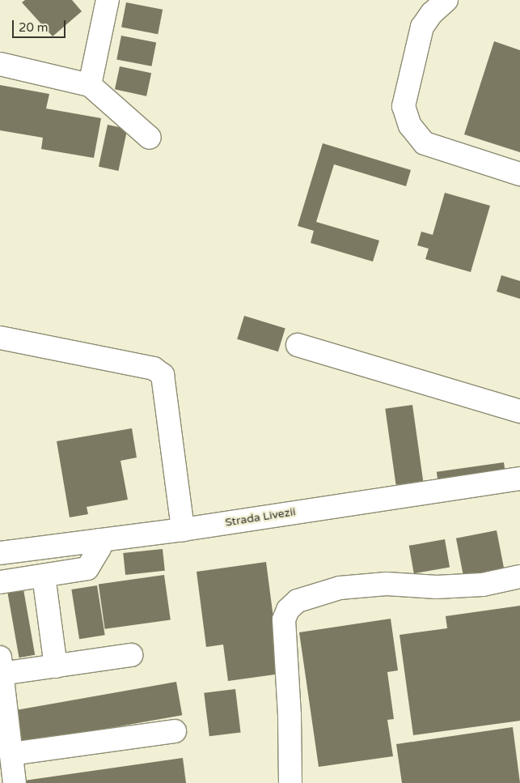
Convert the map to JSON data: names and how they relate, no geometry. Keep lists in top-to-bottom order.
{
  "streets": {
    "street": ["Strada Livezii"]
  },
  "scale_bar": "20 m"
}
